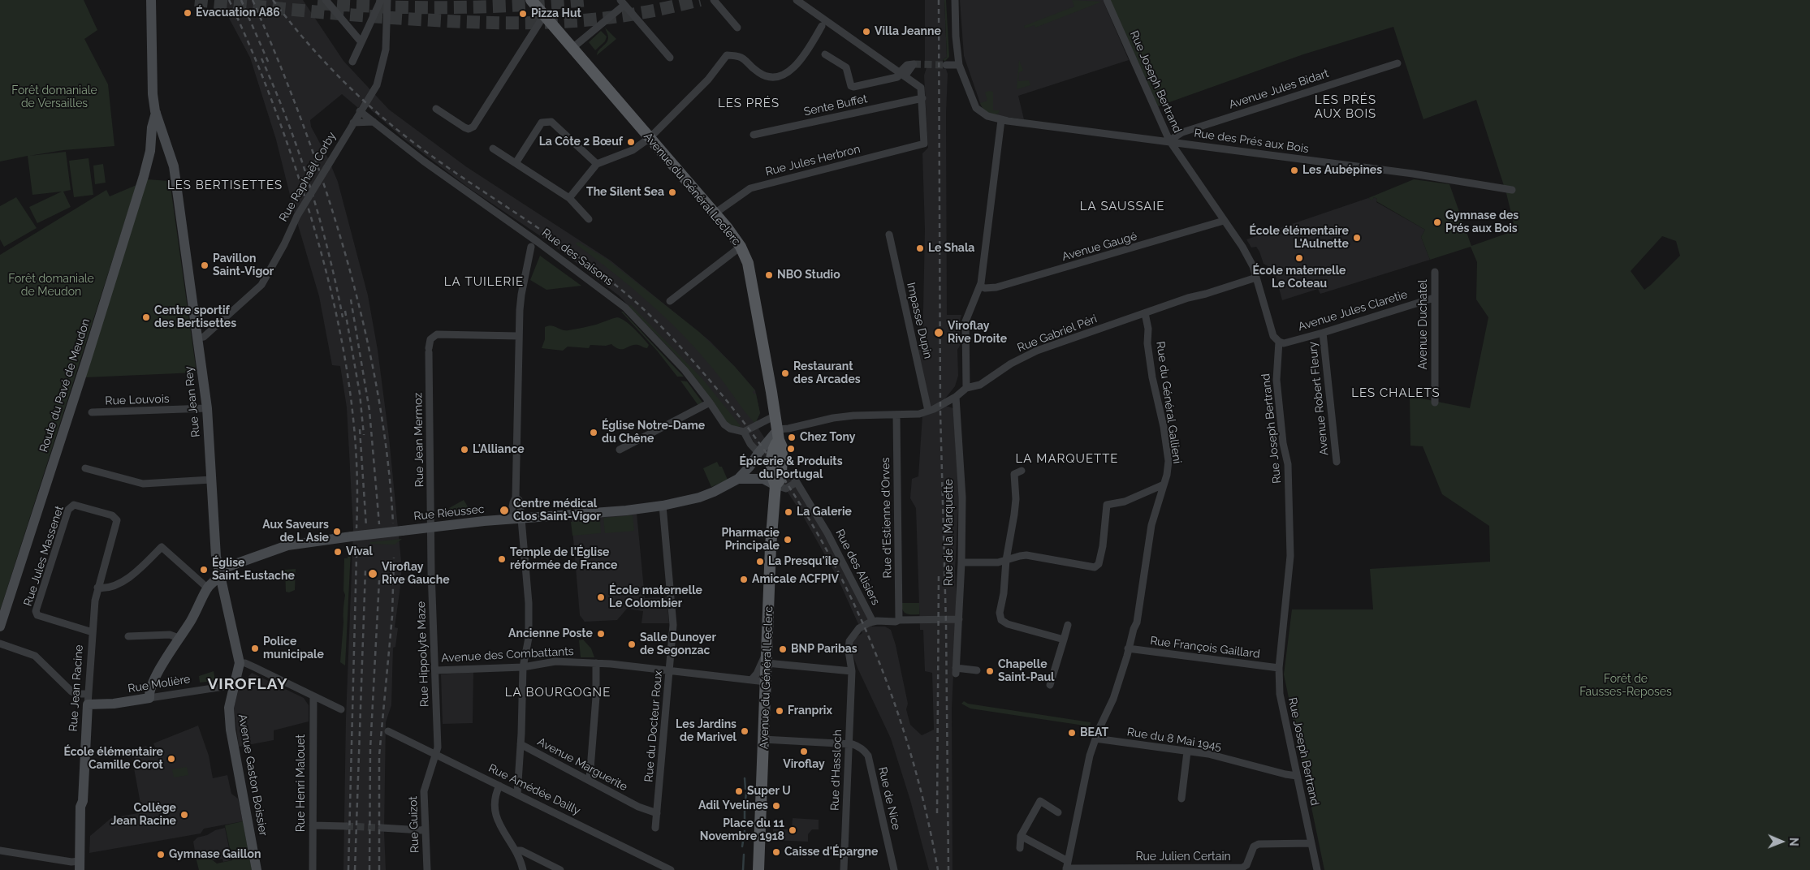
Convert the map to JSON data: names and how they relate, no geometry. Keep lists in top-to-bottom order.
{
  "streets": {
    "main road": ["Avenue du Général Leclerc"],
    "street": [
      "Rue Joseph Bertrand",
      "Avenue Jules Bidart",
      "Sente Buffet",
      "Rue des Prés aux Bois",
      "Rue Jules Herbron",
      "Rue Raphaël Corby",
      "Avenue Gaugé",
      "Rue des Saisons",
      "Avenue Jules Claretie",
      "Impasse Dupin",
      "Avenue Duchatel",
      "Rue Gabriel Péri",
      "Route du Pavé de Meudon",
      "Avenue Robert Fleury",
      "Rue Louvois",
      "Rue Jean Rey",
      "Rue du Général Gallieni",
      "Rue Jean Mermoz",
      "Rue Rieussec",
      "Rue d'Estienne d'Orves",
      "Rue de la Marquette",
      "Rue Jules Massenet",
      "Rue des Alisiers",
      "Rue François Gaillard",
      "Rue Hippolyte Maze",
      "Avenue des Combattants",
      "Rue Molière",
      "Rue Jean Racine",
      "Rue du Docteur Roux",
      "Rue du 8 Mai 1945",
      "Avenue Marguerite",
      "Rue d'Hassloch",
      "Avenue Gaston Boissier",
      "Rue Henri Malouet",
      "Rue Amédée Dailly",
      "Rue de Nice",
      "Rue Guizot",
      "Rue Julien Certain"
    ]
  },
  "crossings": [
    ["Rue Joseph Bertrand", "Avenue Jules Bidart"],
    ["Rue Joseph Bertrand", "Rue des Prés aux Bois"],
    ["Rue Joseph Bertrand", "Avenue Gaugé"],
    ["Rue Joseph Bertrand", "Avenue Jules Claretie"],
    ["Rue Joseph Bertrand", "Rue Gabriel Péri"],
    ["Rue Joseph Bertrand", "Rue François Gaillard"],
    ["Rue Joseph Bertrand", "Rue du 8 Mai 1945"],
    ["Rue Joseph Bertrand", "Rue Julien Certain"],
    ["Avenue Jules Bidart", "Rue des Prés aux Bois"],
    ["Sente Buffet", "Rue Jules Herbron"],
    ["Rue Jules Herbron", "Avenue du Général Leclerc"],
    ["Rue Raphaël Corby", "Rue des Saisons"],
    ["Rue Raphaël Corby", "Rue Jean Rey"],
    ["Avenue du Général Leclerc", "Rue Gabriel Péri"],
    ["Avenue du Général Leclerc", "Rue Rieussec"],
    ["Avenue du Général Leclerc", "Rue des Alisiers"],
    ["Avenue du Général Leclerc", "Avenue des Combattants"],
    ["Avenue Jules Claretie", "Avenue Duchatel"],
    ["Avenue Jules Claretie", "Avenue Robert Fleury"],
    ["Impasse Dupin", "Rue Gabriel Péri"],
    ["Rue Gabriel Péri", "Rue du Général Gallieni"],
    ["Rue Gabriel Péri", "Rue Rieussec"],
    ["Rue Gabriel Péri", "Rue d'Estienne d'Orves"],
    ["Rue Gabriel Péri", "Rue de la Marquette"],
    ["Route du Pavé de Meudon", "Rue Jean Rey"],
    ["Rue Louvois", "Rue Jean Rey"],
    ["Rue Jean Rey", "Rue Rieussec"],
    ["Rue Jean Rey", "Avenue Gaston Boissier"],
    ["Rue du Général Gallieni", "Rue François Gaillard"],
    ["Rue du Général Gallieni", "Rue du 8 Mai 1945"],
    ["Rue du Général Gallieni", "Rue Julien Certain"],
    ["Rue Jean Mermoz", "Rue Rieussec"],
    ["Rue Jean Mermoz", "Rue Hippolyte Maze"],
    ["Rue Rieussec", "Rue Hippolyte Maze"],
    ["Rue Rieussec", "Rue du Docteur Roux"],
    ["Rue Jules Massenet", "Rue Jean Racine"],
    ["Rue Hippolyte Maze", "Avenue des Combattants"],
    ["Rue Hippolyte Maze", "Rue Amédée Dailly"],
    ["Rue Hippolyte Maze", "Rue Guizot"],
    ["Avenue des Combattants", "Rue du Docteur Roux"],
    ["Rue Molière", "Rue Jean Racine"],
    ["Rue Molière", "Avenue Gaston Boissier"],
    ["Rue du Docteur Roux", "Avenue Marguerite"],
    ["Rue d'Hassloch", "Rue de Nice"],
    ["Rue Amédée Dailly", "Rue Guizot"]
  ],
  "districts": [
    "LES PRÉS AUX BOIS",
    "LES PRÉS",
    "LES BERTISETTES",
    "LA SAUSSAIE",
    "LA TUILERIE",
    "LES CHALETS",
    "LA MARQUETTE",
    "VIROFLAY",
    "LA BOURGOGNE"
  ],
  "parks": ["Forêt domaniale de Versailles", "Forêt domaniale de Meudon", "Forêt de Fausses-Reposes"],
  "places": [
    "Évacuation A86",
    "Pizza Hut",
    "Villa Jeanne",
    "La Côte 2 Bœuf",
    "Les Aubépines",
    "The Silent Sea",
    "Gymnase des Prés aux Bois",
    "École élémentaire L'Aulnette",
    "Le Shala",
    "École maternelle Le Coteau",
    "Pavillon Saint-Vigor",
    "NBO Studio",
    "Centre sportif des Bertisettes",
    "Viroflay Rive Droite",
    "Restaurant des Arcades",
    "Église Notre-Dame du Chêne",
    "Chez Tony",
    "Épicerie & Produits du Portugal",
    "L'Alliance",
    "Centre médical Clos Saint-Vigor",
    "La Galerie",
    "Aux Saveurs de L Asie",
    "Pharmacie Principale",
    "Vival",
    "Temple de l'Église réformée de France",
    "La Presqu'île",
    "Église Saint-Eustache",
    "Viroflay Rive Gauche",
    "Amicale ACFPIV",
    "École maternelle Le Colombier",
    "Ancienne Poste",
    "Salle Dunoyer de Segonzac",
    "Police municipale",
    "BNP Paribas",
    "Chapelle Saint-Paul",
    "Franprix",
    "Les Jardins de Marivel",
    "BEAT",
    "Viroflay",
    "École élémentaire Camille Corot",
    "Super U",
    "Adil Yvelines",
    "Collège Jean Racine",
    "Place du 11 Novembre 1918",
    "Caisse d'Épargne",
    "Gymnase Gaillon"
  ],
  "north": "right"
}
